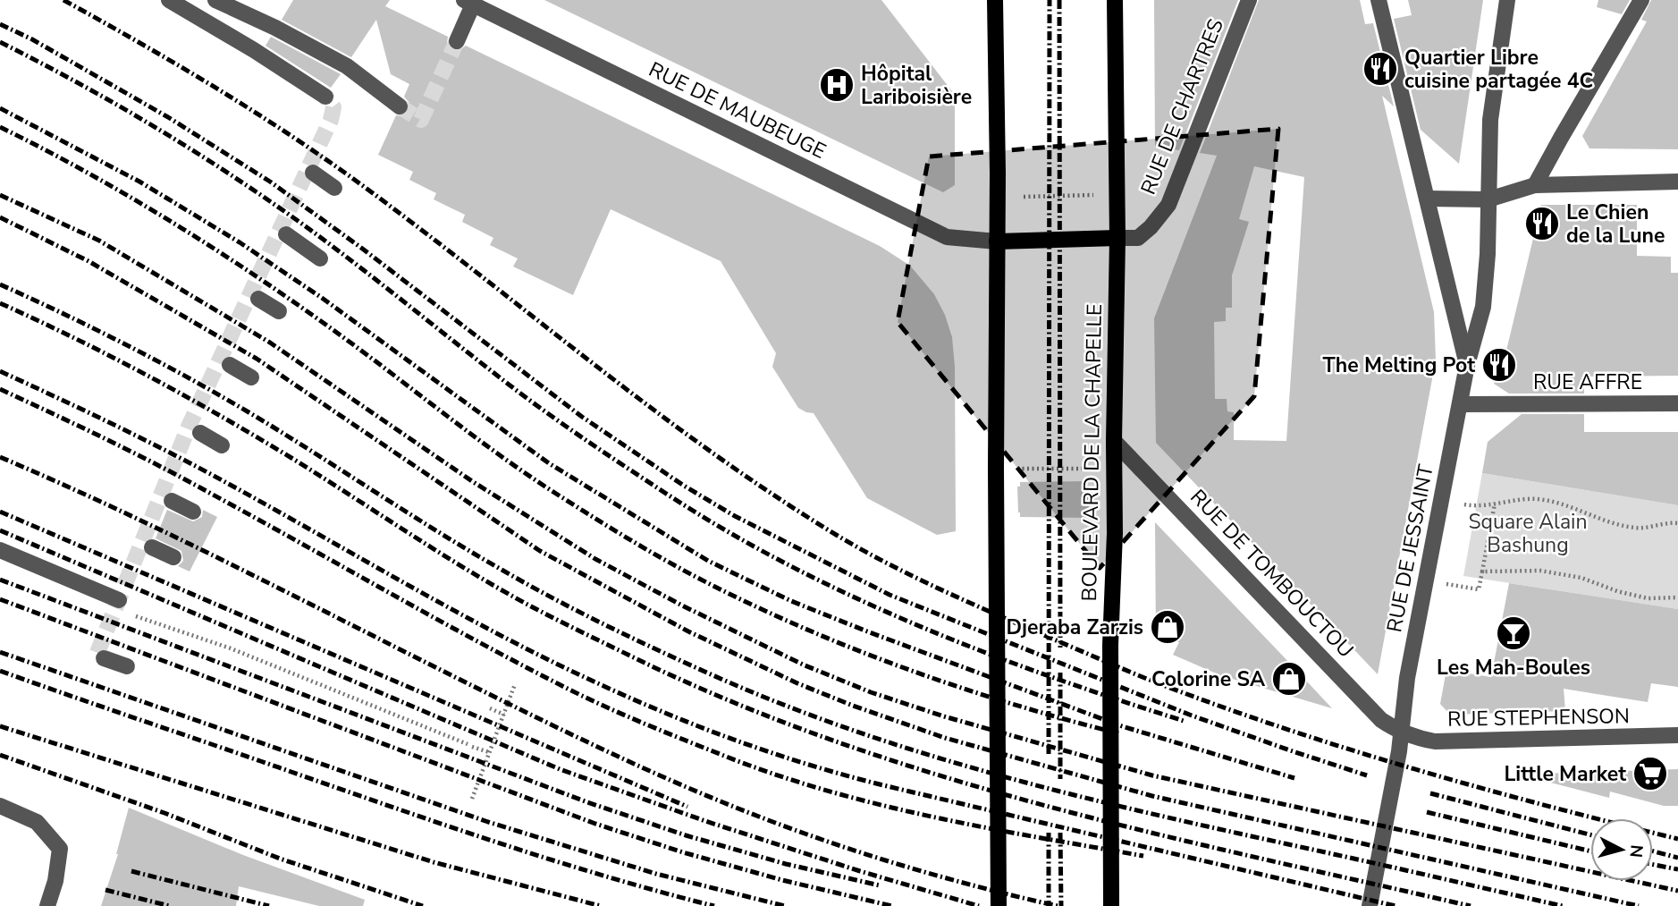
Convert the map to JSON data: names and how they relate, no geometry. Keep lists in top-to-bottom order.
{
  "streets": {
    "main road": ["BOULEVARD DE LA CHAPELLE"],
    "street": [
      "RUE DE CHARTRES",
      "RUE DE MAUBEUGE",
      "RUE AFFRE",
      "RUE DE JESSAINT",
      "RUE DE TOMBOUCTOU",
      "RUE STEPHENSON"
    ]
  },
  "crossings": [
    ["RUE DE CHARTRES", "BOULEVARD DE LA CHAPELLE"],
    ["RUE AFFRE", "RUE DE JESSAINT"],
    ["BOULEVARD DE LA CHAPELLE", "RUE DE TOMBOUCTOU"],
    ["RUE DE JESSAINT", "RUE DE TOMBOUCTOU"],
    ["RUE DE JESSAINT", "RUE STEPHENSON"],
    ["RUE DE TOMBOUCTOU", "RUE STEPHENSON"]
  ],
  "parks": ["Square Alain Bashung"],
  "places": {
    "restaurant": ["Quartier Libre cuisine partagée 4C", "Le Chien de la Lune", "The Melting Pot"],
    "hospital": ["Hôpital Lariboisière"],
    "shop": ["Djeraba Zarzis", "Colorine SA"],
    "bar": ["Les Mah-Boules"],
    "supermarket": ["Little Market"]
  },
  "north": "right"
}
